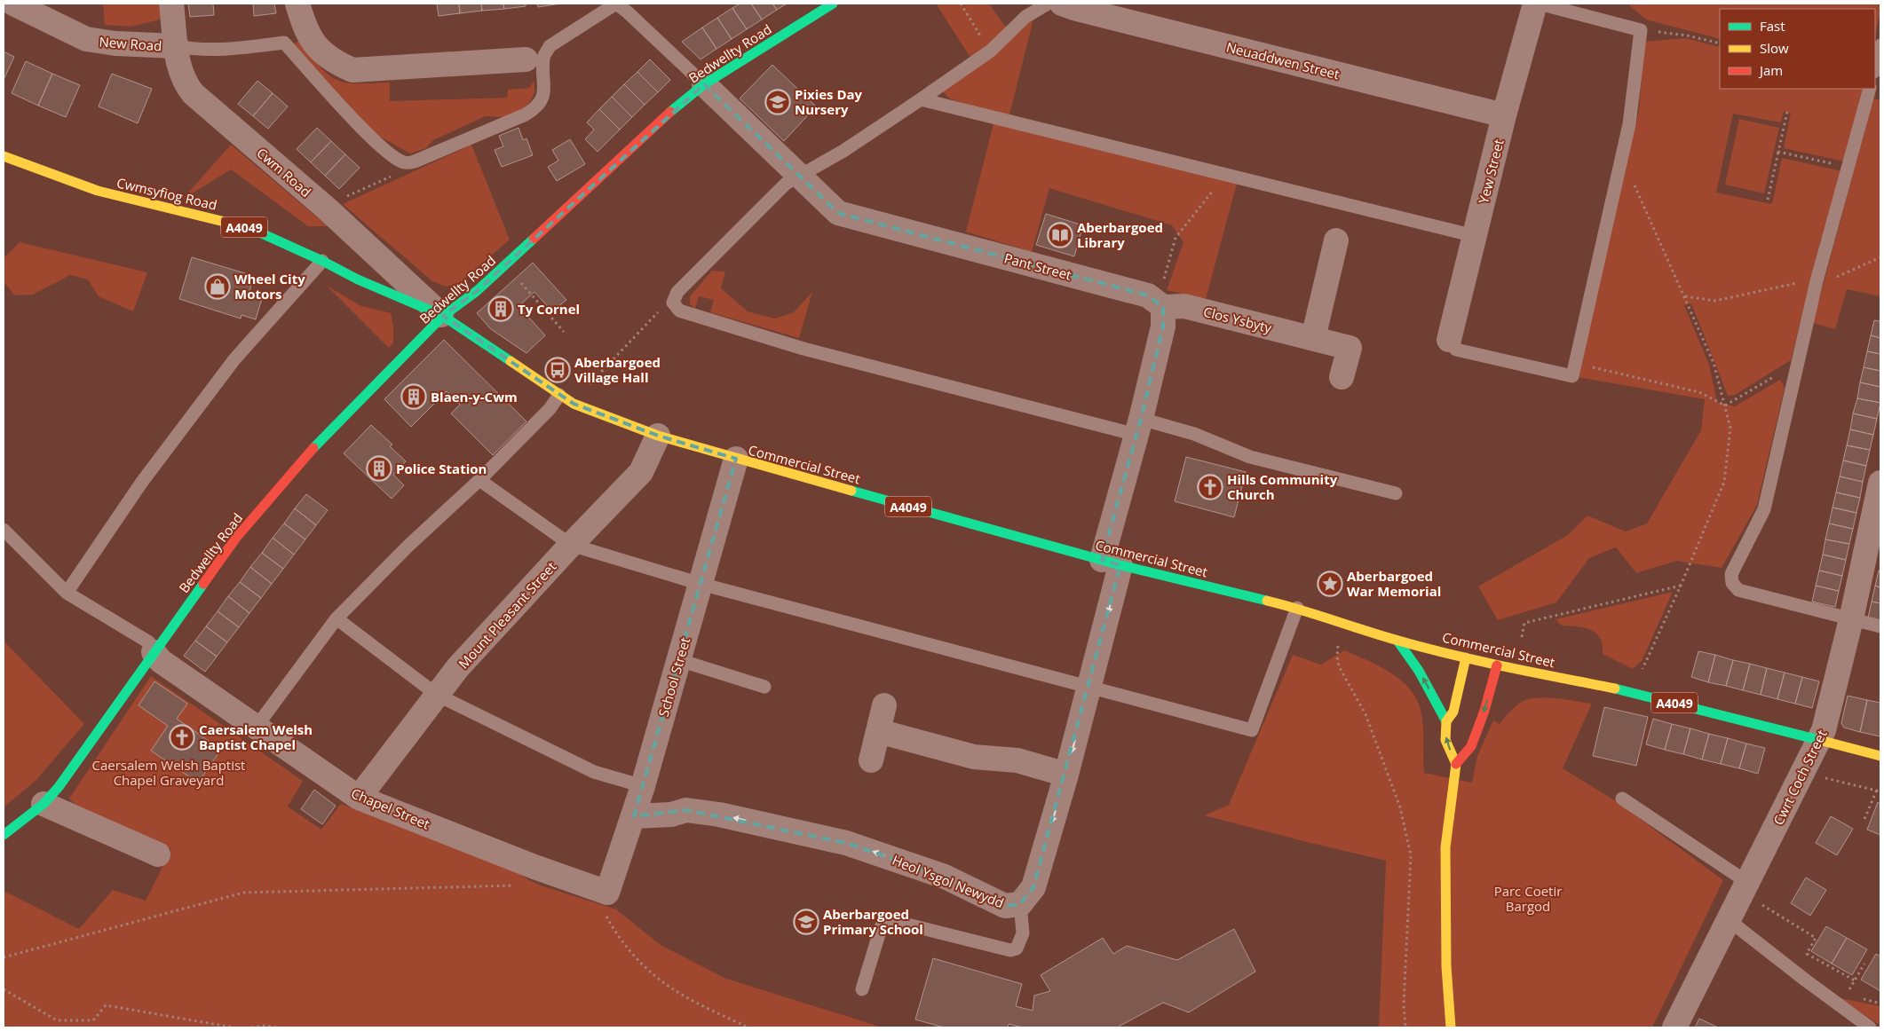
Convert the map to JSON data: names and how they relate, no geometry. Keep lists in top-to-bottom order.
{
  "streets": {
    "main road": [
      "Bedwellty Road",
      "Cwmsyfiog Road",
      "A4049",
      "Commercial Street"
    ],
    "street": [
      "New Road",
      "Neuaddwen Street",
      "Yew Street",
      "Cwm Road",
      "Pant Street",
      "Clos Ysbyty",
      "Mount Pleasant Street",
      "School Street",
      "Cwrt Coch Street",
      "Chapel Street",
      "Heol Ysgol Newydd"
    ]
  },
  "crossings": [
    ["New Road", "Cwm Road"],
    ["Bedwellty Road", "Cwm Road"],
    ["Bedwellty Road", "Cwmsyfiog Road"],
    ["Bedwellty Road", "Pant Street"],
    ["Bedwellty Road", "Commercial Street"],
    ["Bedwellty Road", "Chapel Street"],
    ["Neuaddwen Street", "Yew Street"],
    ["Cwm Road", "Cwmsyfiog Road"],
    ["Cwm Road", "Commercial Street"],
    ["Cwmsyfiog Road", "Commercial Street"],
    ["Pant Street", "Clos Ysbyty"],
    ["Commercial Street", "Mount Pleasant Street"],
    ["Commercial Street", "School Street"],
    ["Commercial Street", "Cwrt Coch Street"],
    ["Commercial Street", "Heol Ysgol Newydd"],
    ["Mount Pleasant Street", "Chapel Street"],
    ["School Street", "Chapel Street"],
    ["School Street", "Heol Ysgol Newydd"]
  ],
  "parks": ["Caersalem Welsh Baptist Chapel Graveyard", "Parc Coetir Bargod"],
  "places": {
    "school or university": ["Pixies Day Nursery", "Aberbargoed Primary School"],
    "library": ["Aberbargoed Library"],
    "shop": ["Wheel City Motors"],
    "building": ["Ty Cornel", "Blaen-y-Cwm", "Police Station"],
    "bus stop": ["Aberbargoed Village Hall"],
    "church": ["Hills Community Church", "Caersalem Welsh Baptist Chapel"],
    "place": ["Aberbargoed War Memorial"]
  },
  "legend": ["Fast", "Slow", "Jam"]
}
